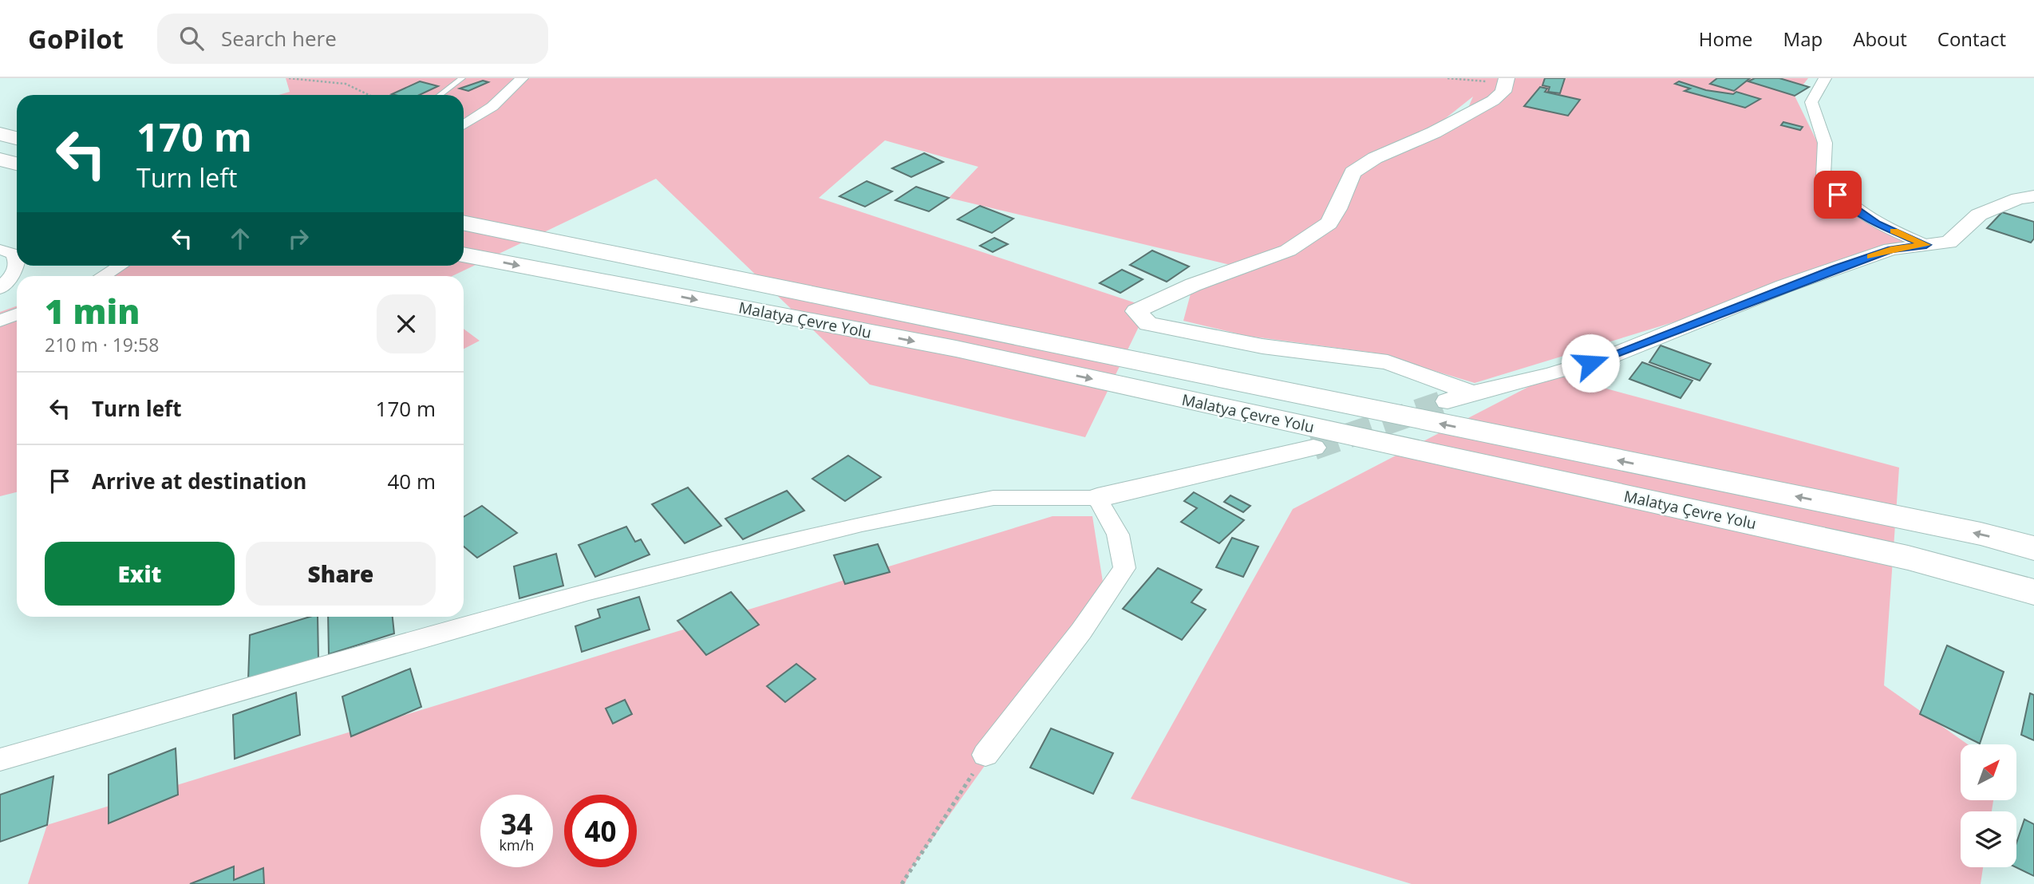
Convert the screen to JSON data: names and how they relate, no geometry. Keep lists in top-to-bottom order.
{
  "streets": {
    "highway": ["Malatya Çevre Yolu"]
  },
  "north": "top right",
  "page": {
    "header": "GoPilot",
    "search": "Search here",
    "nav": [
      "Home",
      "Map",
      "About",
      "Contact"
    ],
    "turn": ["170 m", "Turn left"],
    "heading": ["1 min", "210 m · 19:58"],
    "list": [
      {
        "name": "Turn left",
        "value": "170 m"
      },
      {
        "name": "Arrive at destination",
        "value": "40 m"
      }
    ],
    "buttons": ["Exit", "Share"],
    "speed": "34 km/h",
    "limit": "40"
  }
}
